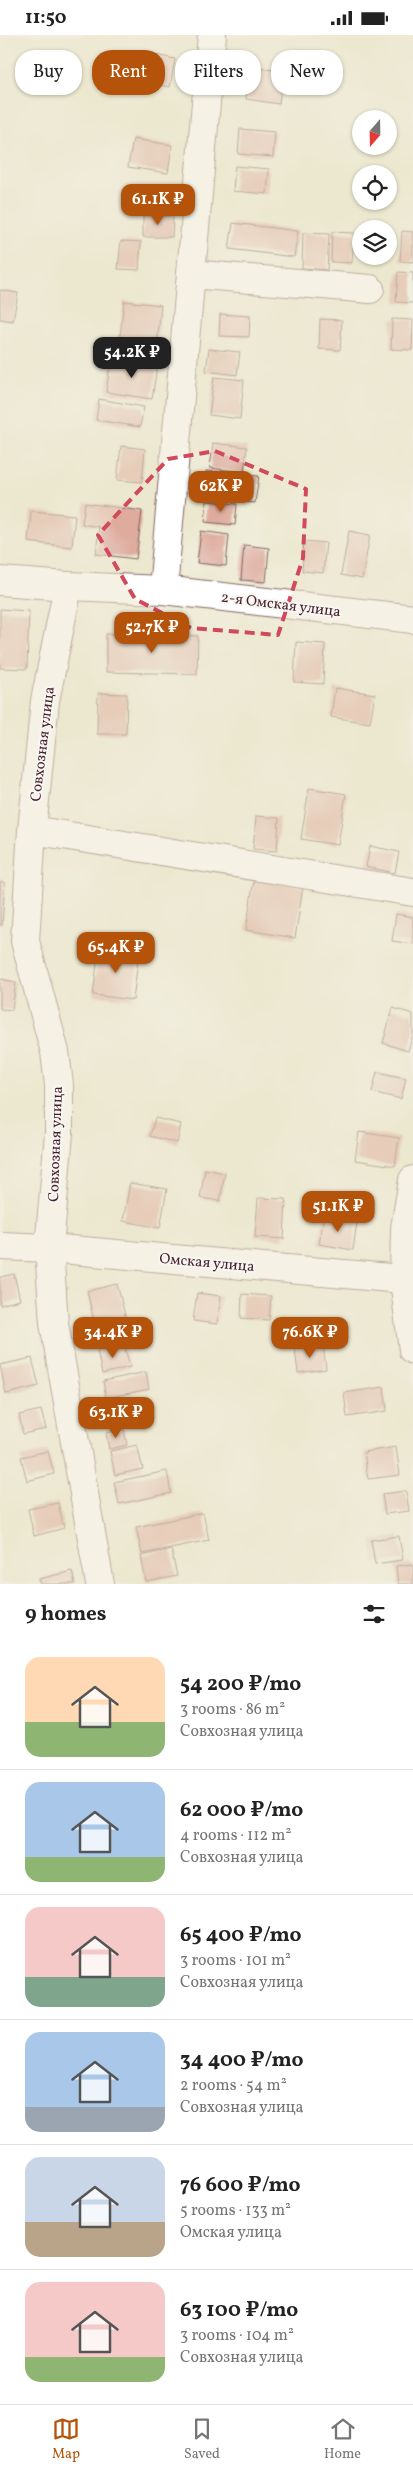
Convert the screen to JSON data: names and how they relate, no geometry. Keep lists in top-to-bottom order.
{
  "streets": {
    "street": ["2-я Омская улица", "Совхозная улица", "Омская улица"]
  },
  "crossings": [
    ["2-я Омская улица", "Совхозная улица"],
    ["Совхозная улица", "Омская улица"]
  ],
  "north": "bottom",
  "page": {
    "status": "11:50",
    "chip": [
      "Buy",
      "Rent",
      "Filters",
      "New"
    ],
    "price": [
      "61.1K ₽",
      "54.2K ₽",
      "62K ₽",
      "52.7K ₽",
      "65.4K ₽",
      "51.1K ₽",
      "34.4K ₽",
      "76.6K ₽",
      "63.1K ₽"
    ],
    "heading": "9 homes",
    "list": [
      {
        "name": "54 200 ₽/mo",
        "note": "3 rooms · 86 m² · Совхозная улица"
      },
      {
        "name": "62 000 ₽/mo",
        "note": "4 rooms · 112 m² · Совхозная улица"
      },
      {
        "name": "65 400 ₽/mo",
        "note": "3 rooms · 101 m² · Совхозная улица"
      },
      {
        "name": "34 400 ₽/mo",
        "note": "2 rooms · 54 m² · Совхозная улица"
      },
      {
        "name": "76 600 ₽/mo",
        "note": "5 rooms · 133 m² · Омская улица"
      },
      {
        "name": "63 100 ₽/mo",
        "note": "3 rooms · 104 m² · Совхозная улица"
      }
    ],
    "tabs": ["Map", "Saved", "Home"]
  }
}
